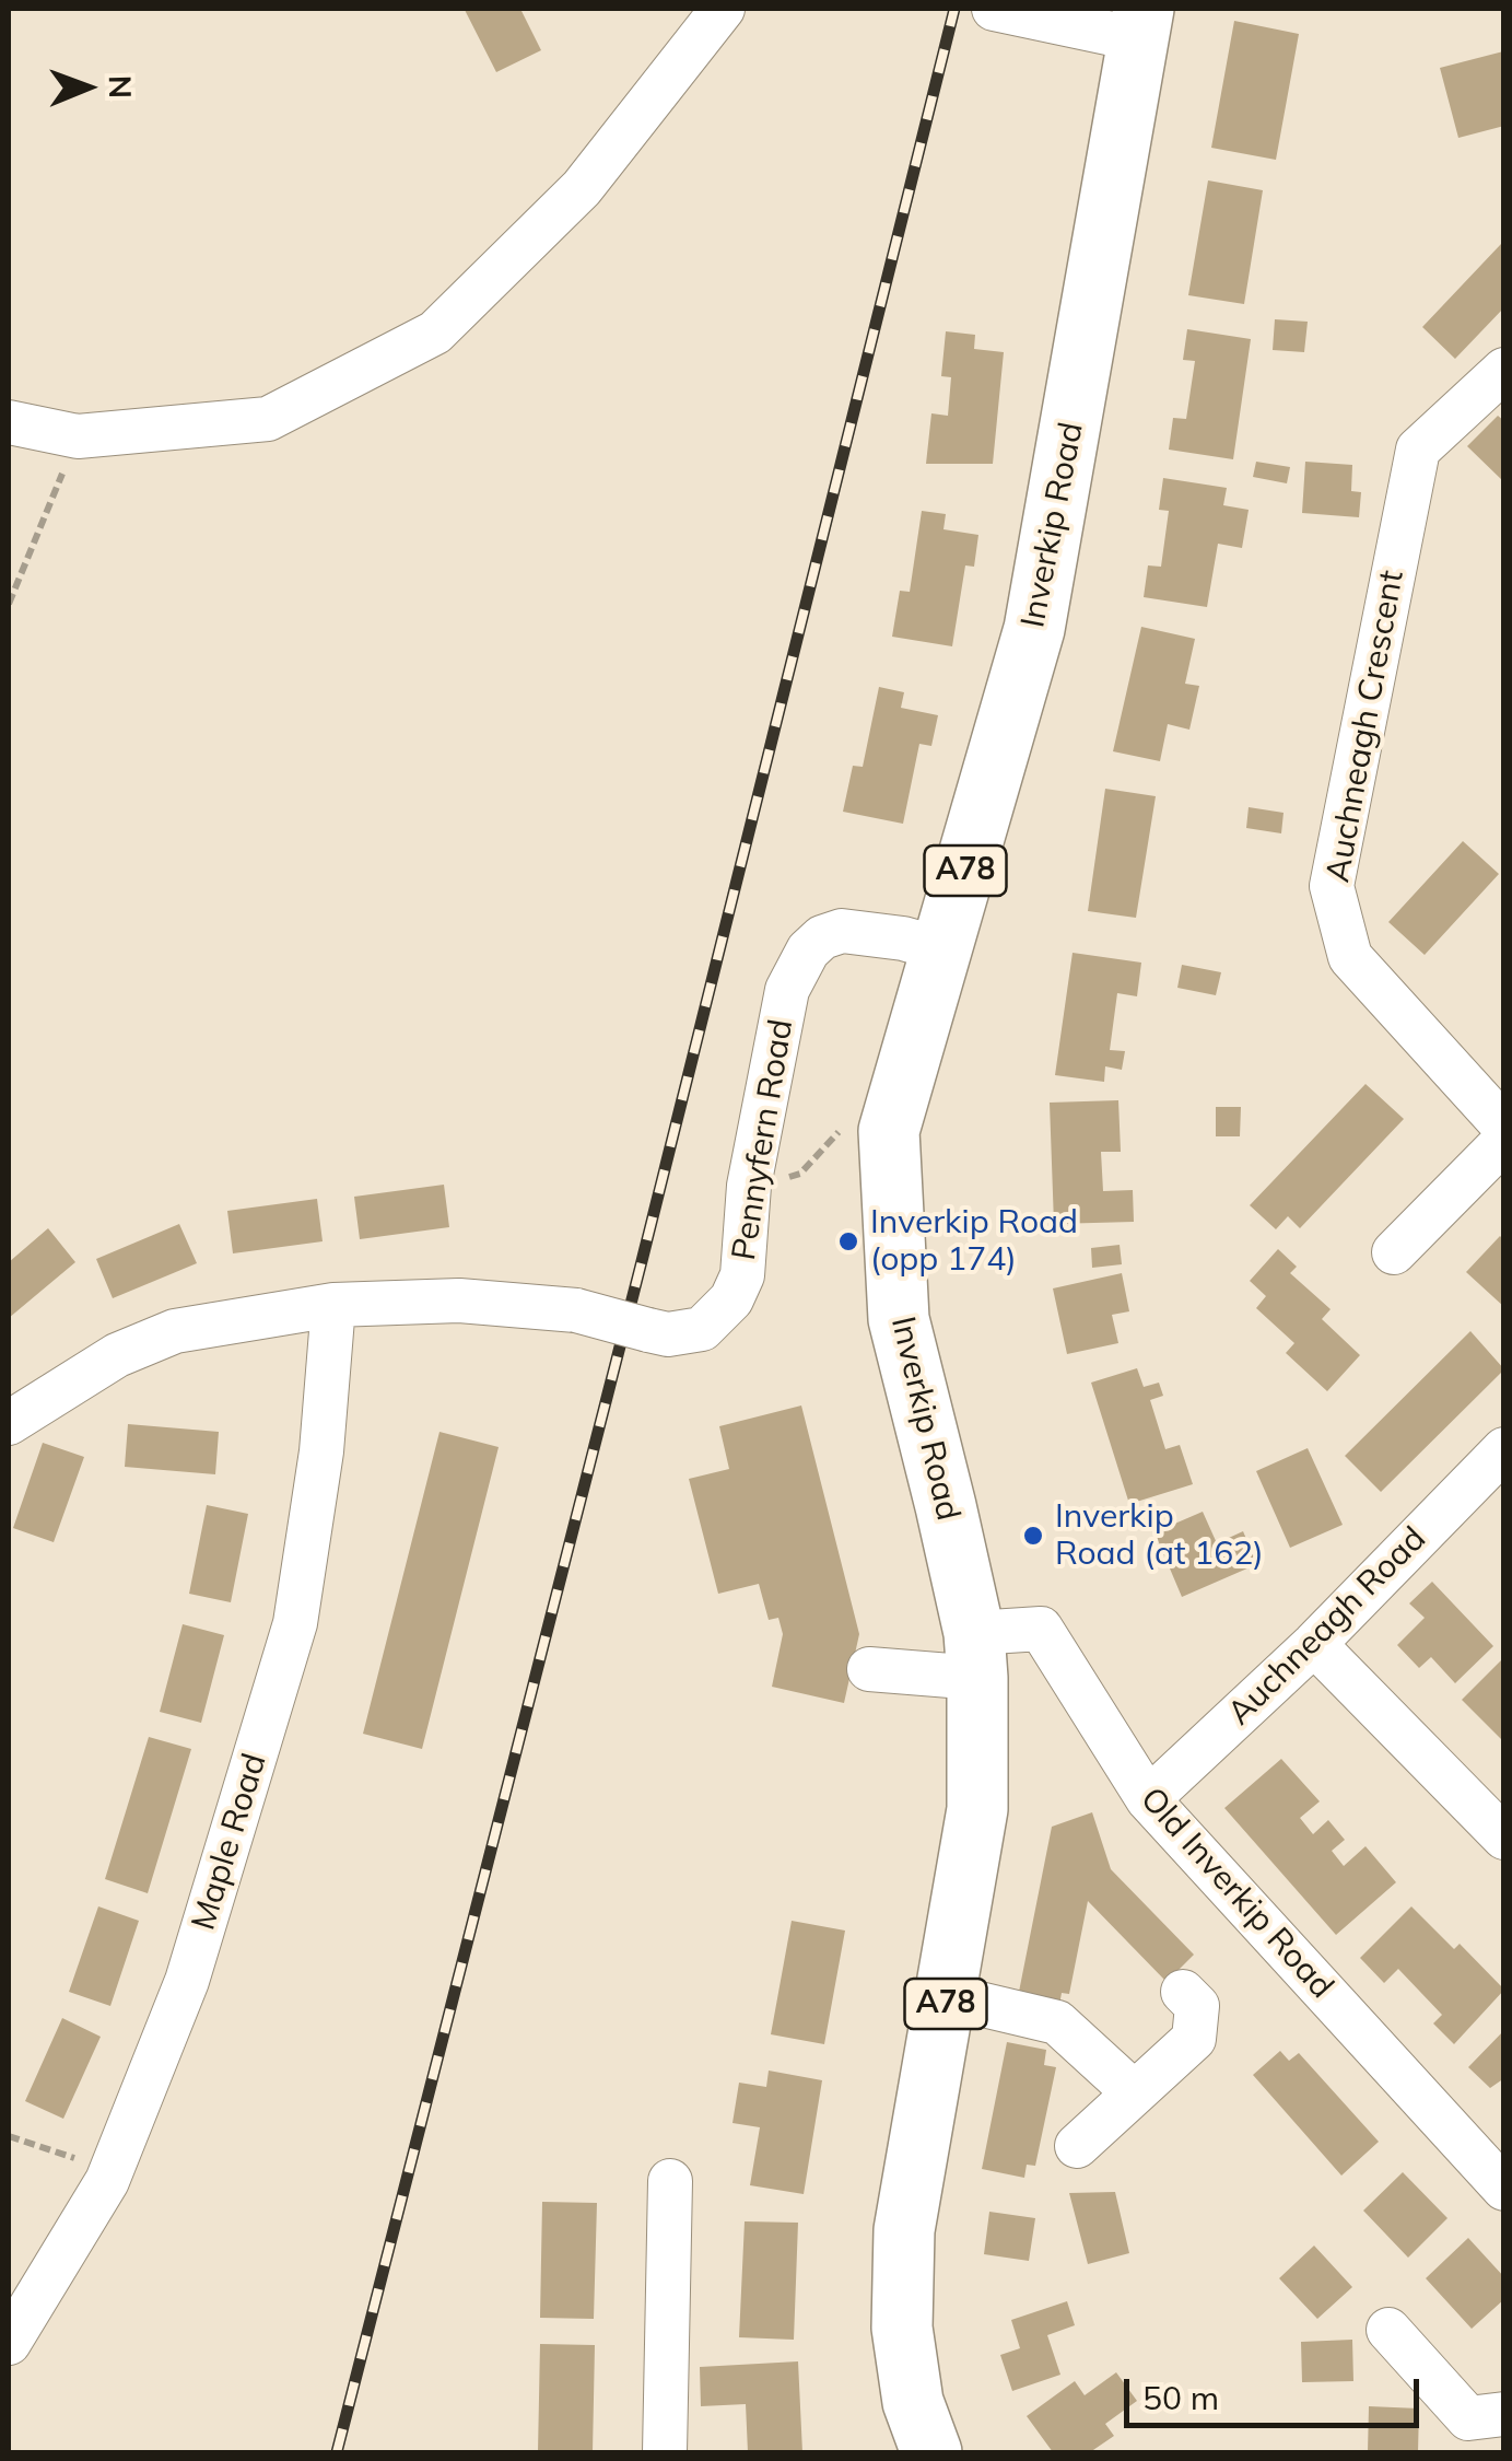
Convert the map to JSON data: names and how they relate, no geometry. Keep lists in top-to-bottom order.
{
  "streets": {
    "highway": ["Inverkip Road", "A78"],
    "street": [
      "Auchneagh Crescent",
      "Pennyfern Road",
      "Auchneagh Road",
      "Maple Road",
      "Old Inverkip Road"
    ]
  },
  "crossings": [
    ["Inverkip Road", "Pennyfern Road"],
    ["Inverkip Road", "Old Inverkip Road"],
    ["Pennyfern Road", "Maple Road"],
    ["Auchneagh Road", "Old Inverkip Road"]
  ],
  "places": ["Inverkip Road (opp 174)", "Inverkip Road (at 162)"],
  "scale_bar": "50 m",
  "north": "right"
}
